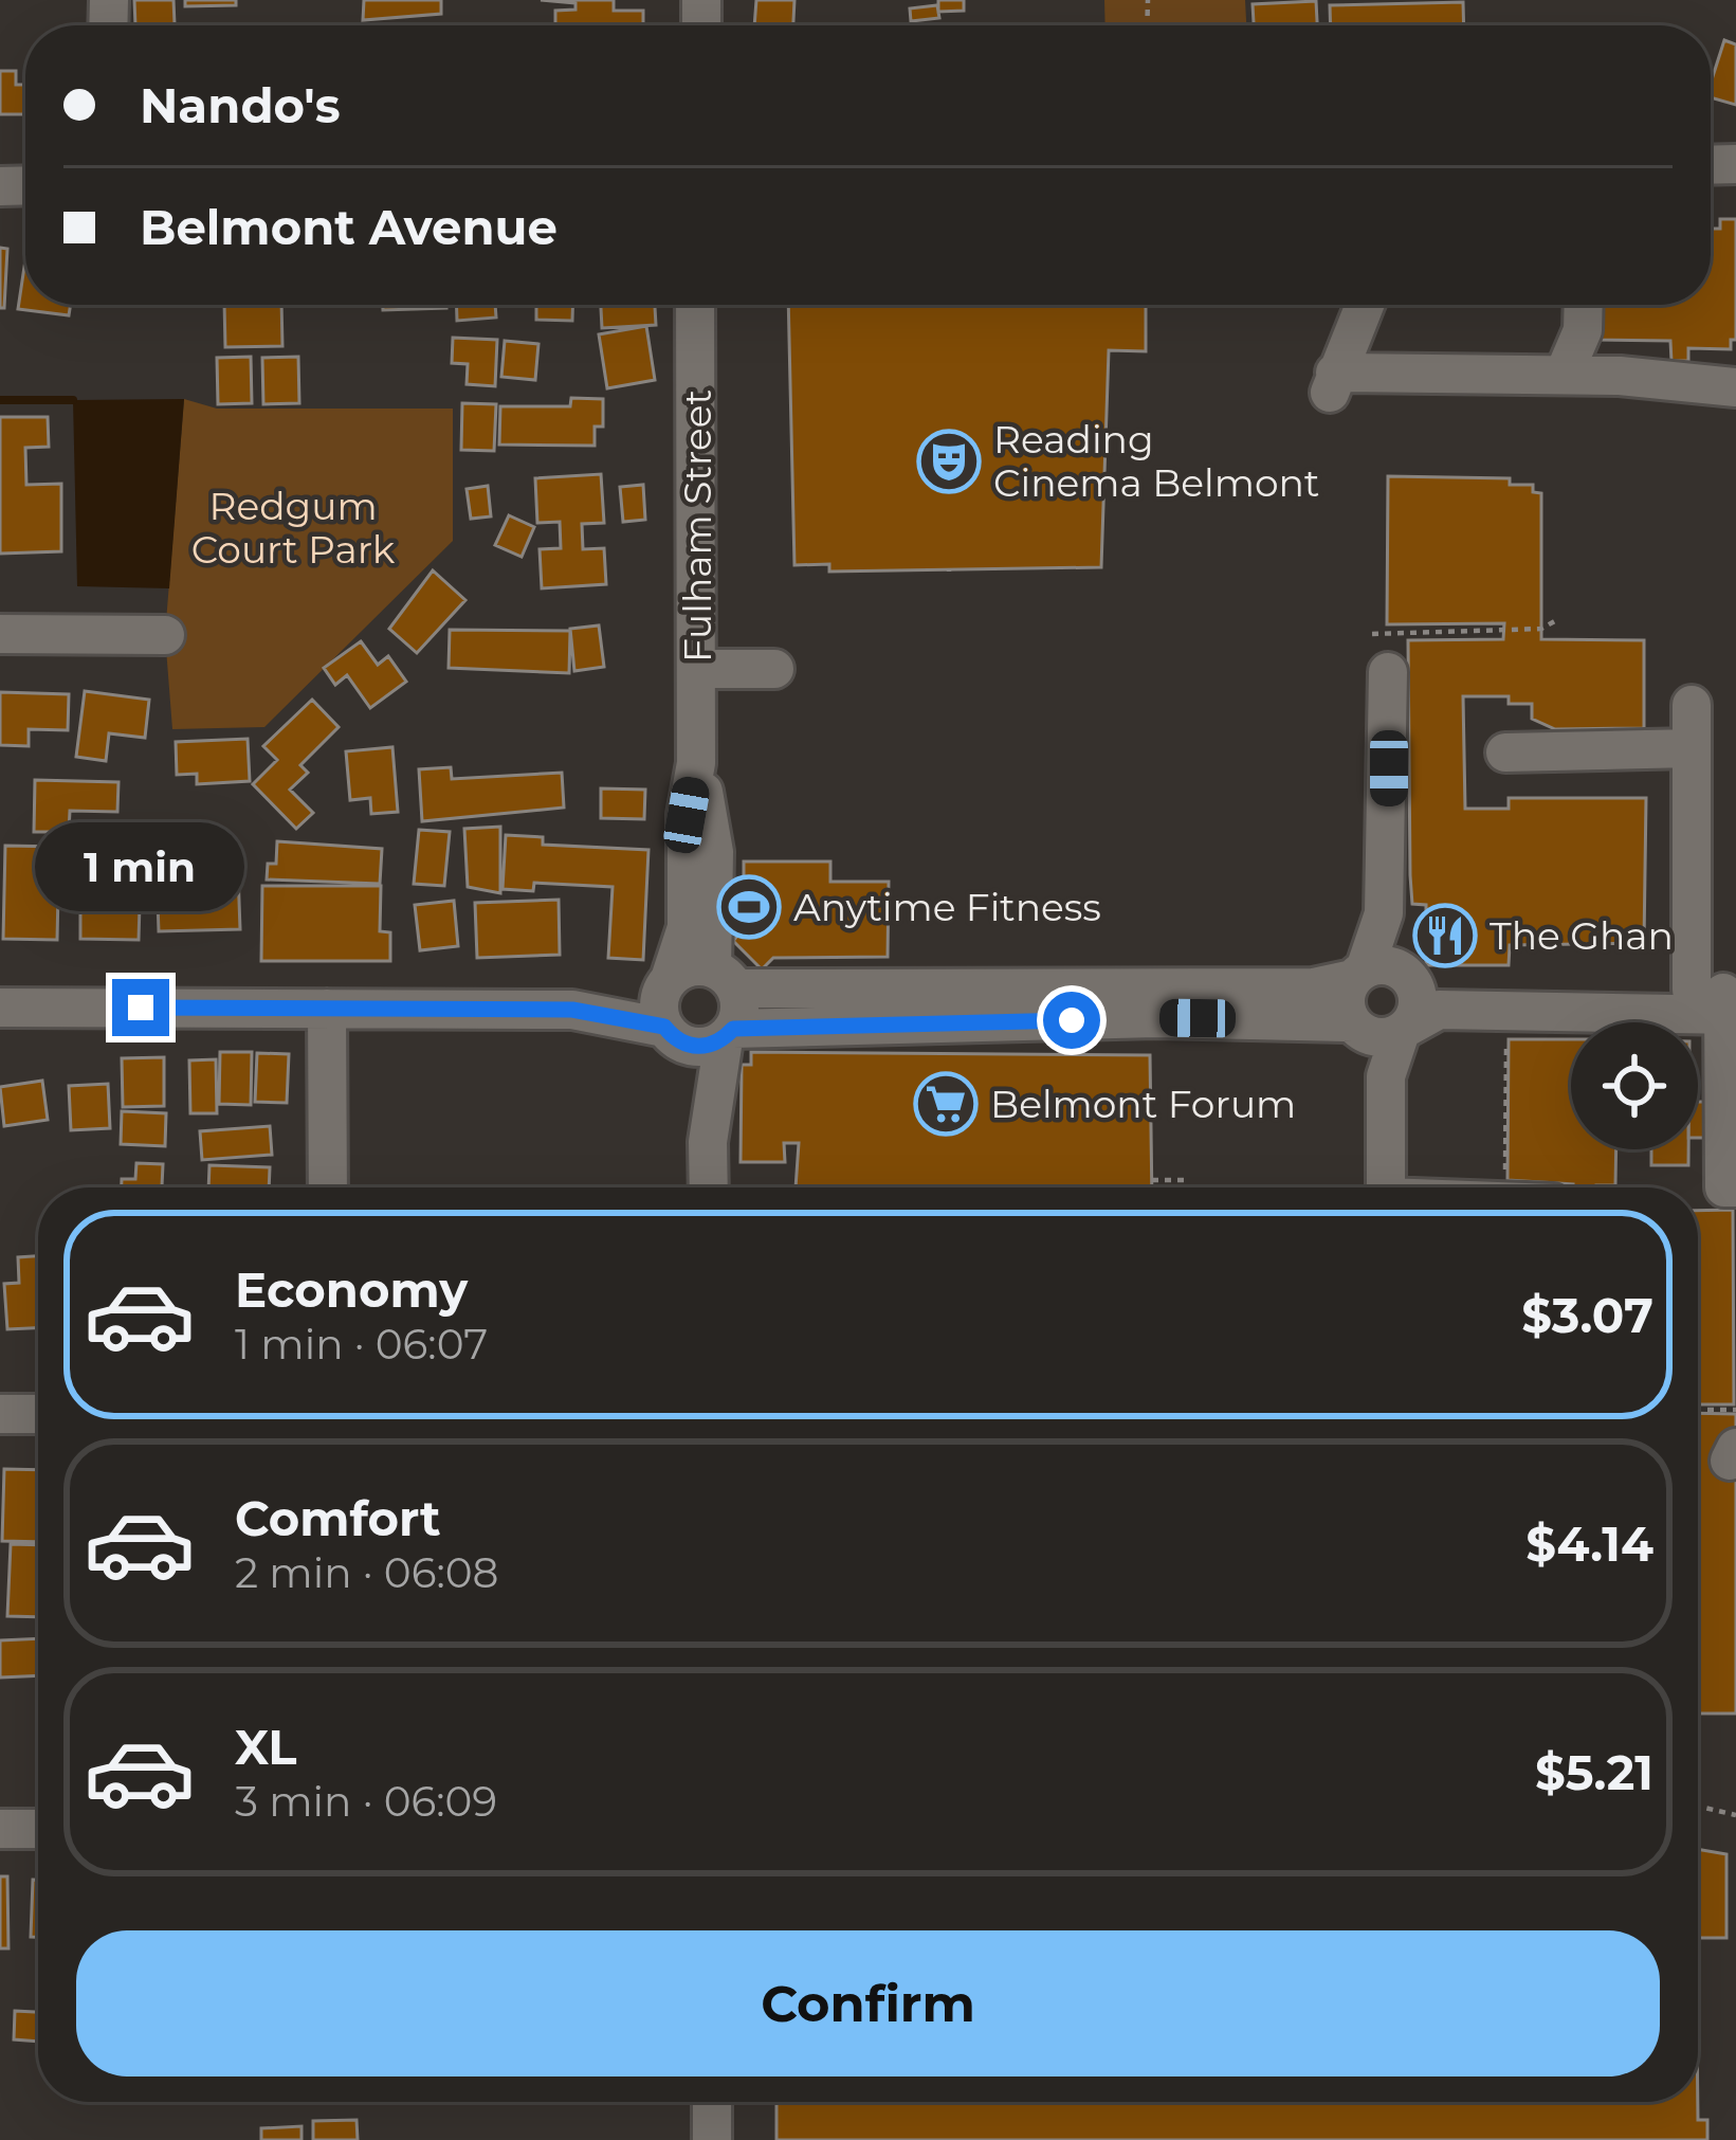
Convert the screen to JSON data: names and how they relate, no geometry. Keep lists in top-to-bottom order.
{
  "streets": {
    "street": ["Fulham Street"]
  },
  "parks": ["Redgum Court Park"],
  "places": {
    "theatre": ["Reading Cinema Belmont"],
    "sports": ["Anytime Fitness"],
    "restaurant": ["The Ghan"],
    "supermarket": ["Belmont Forum"]
  },
  "page": {
    "banner": ["Nando's", "Belmont Avenue"],
    "bubble": "1 min",
    "list": [
      {
        "name": "Economy",
        "note": "1 min · 06:07",
        "value": "$3.07"
      },
      {
        "name": "Comfort",
        "note": "2 min · 06:08",
        "value": "$4.14"
      },
      {
        "name": "XL",
        "note": "3 min · 06:09",
        "value": "$5.21"
      }
    ],
    "buttons": "Confirm"
  }
}
